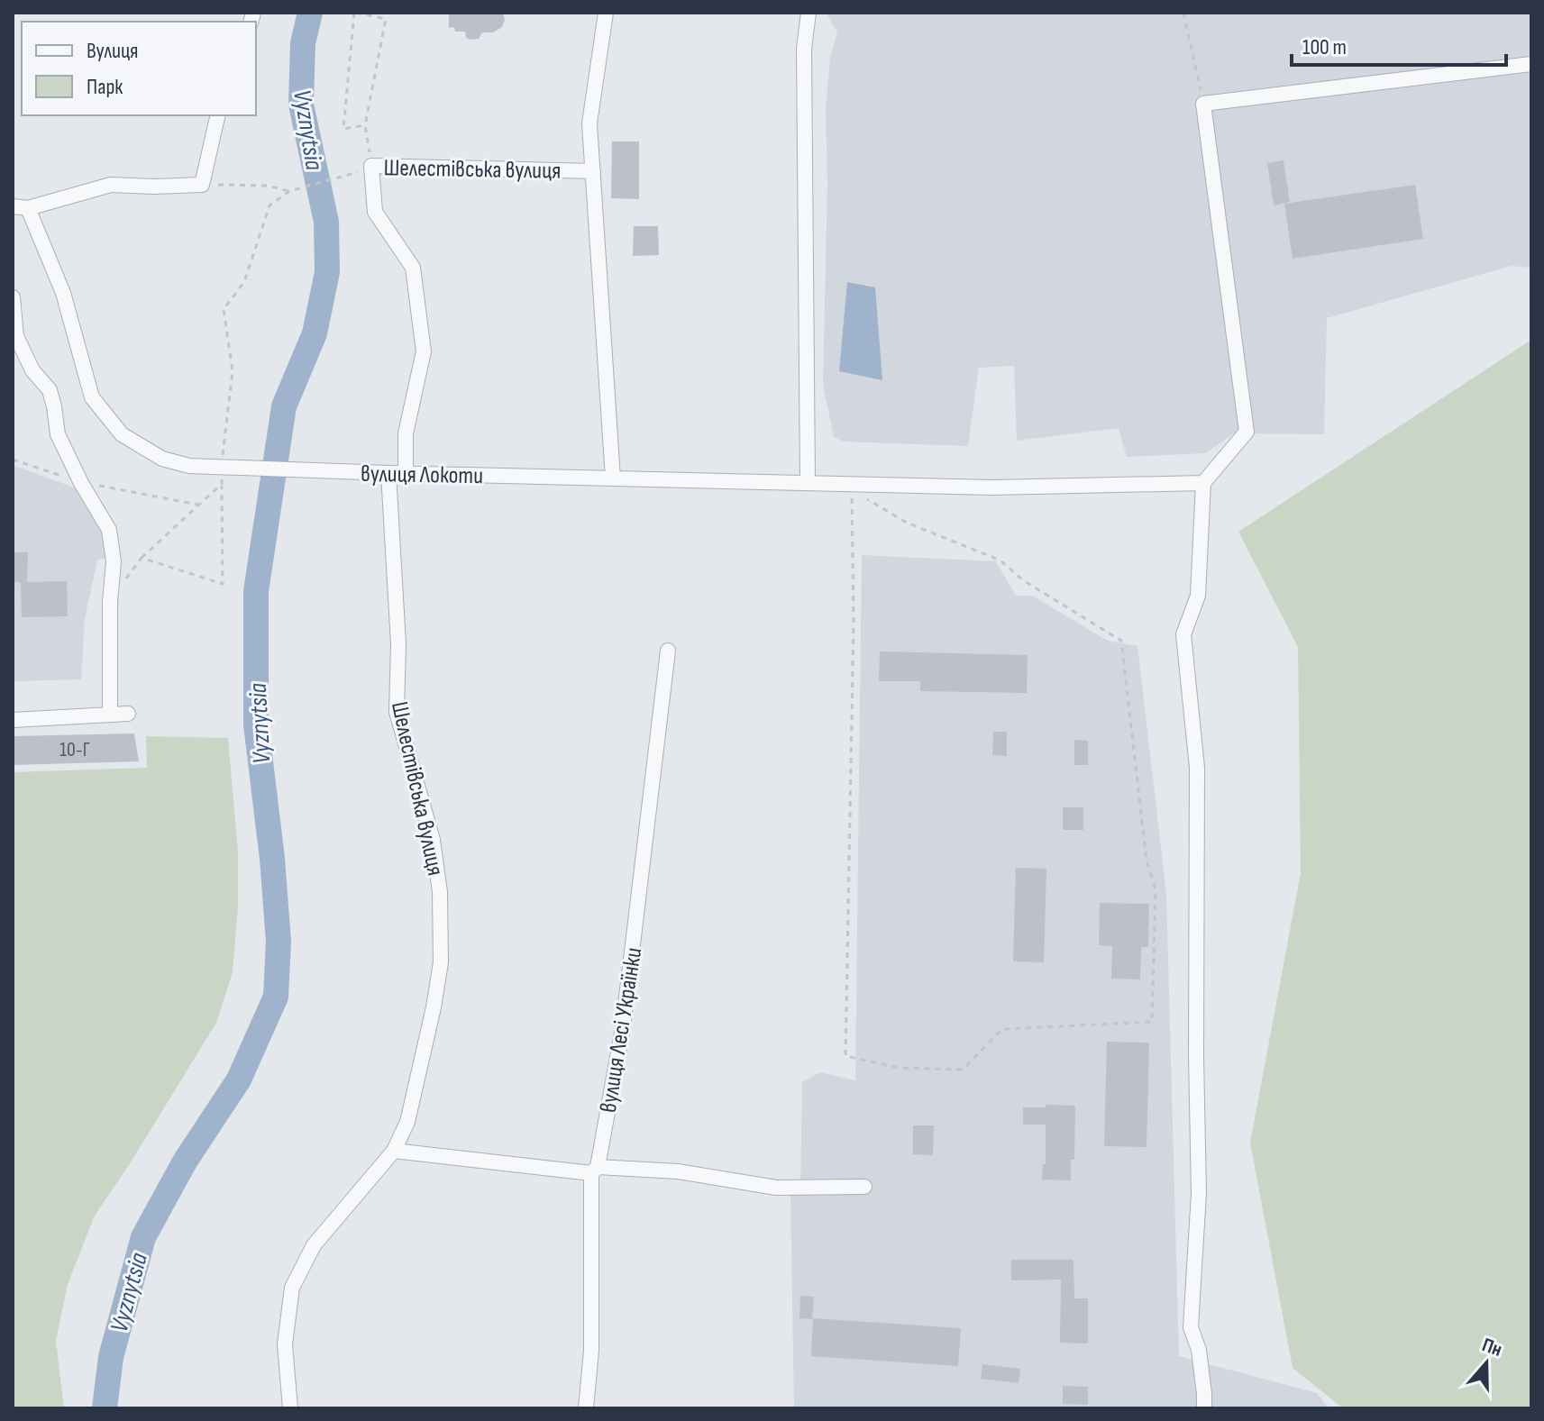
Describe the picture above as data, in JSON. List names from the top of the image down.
{
  "streets": {
    "street": ["Шелестівська вулиця", "вулиця Локоти", "вулиця Лесі Українки"]
  },
  "crossings": [
    ["Шелестівська вулиця", "вулиця Локоти"]
  ],
  "water": ["Vyznytsia"],
  "house_numbers": ["10-Г"],
  "legend": ["Вулиця", "Парк"],
  "scale_bar": "100 m",
  "north": "top"
}
